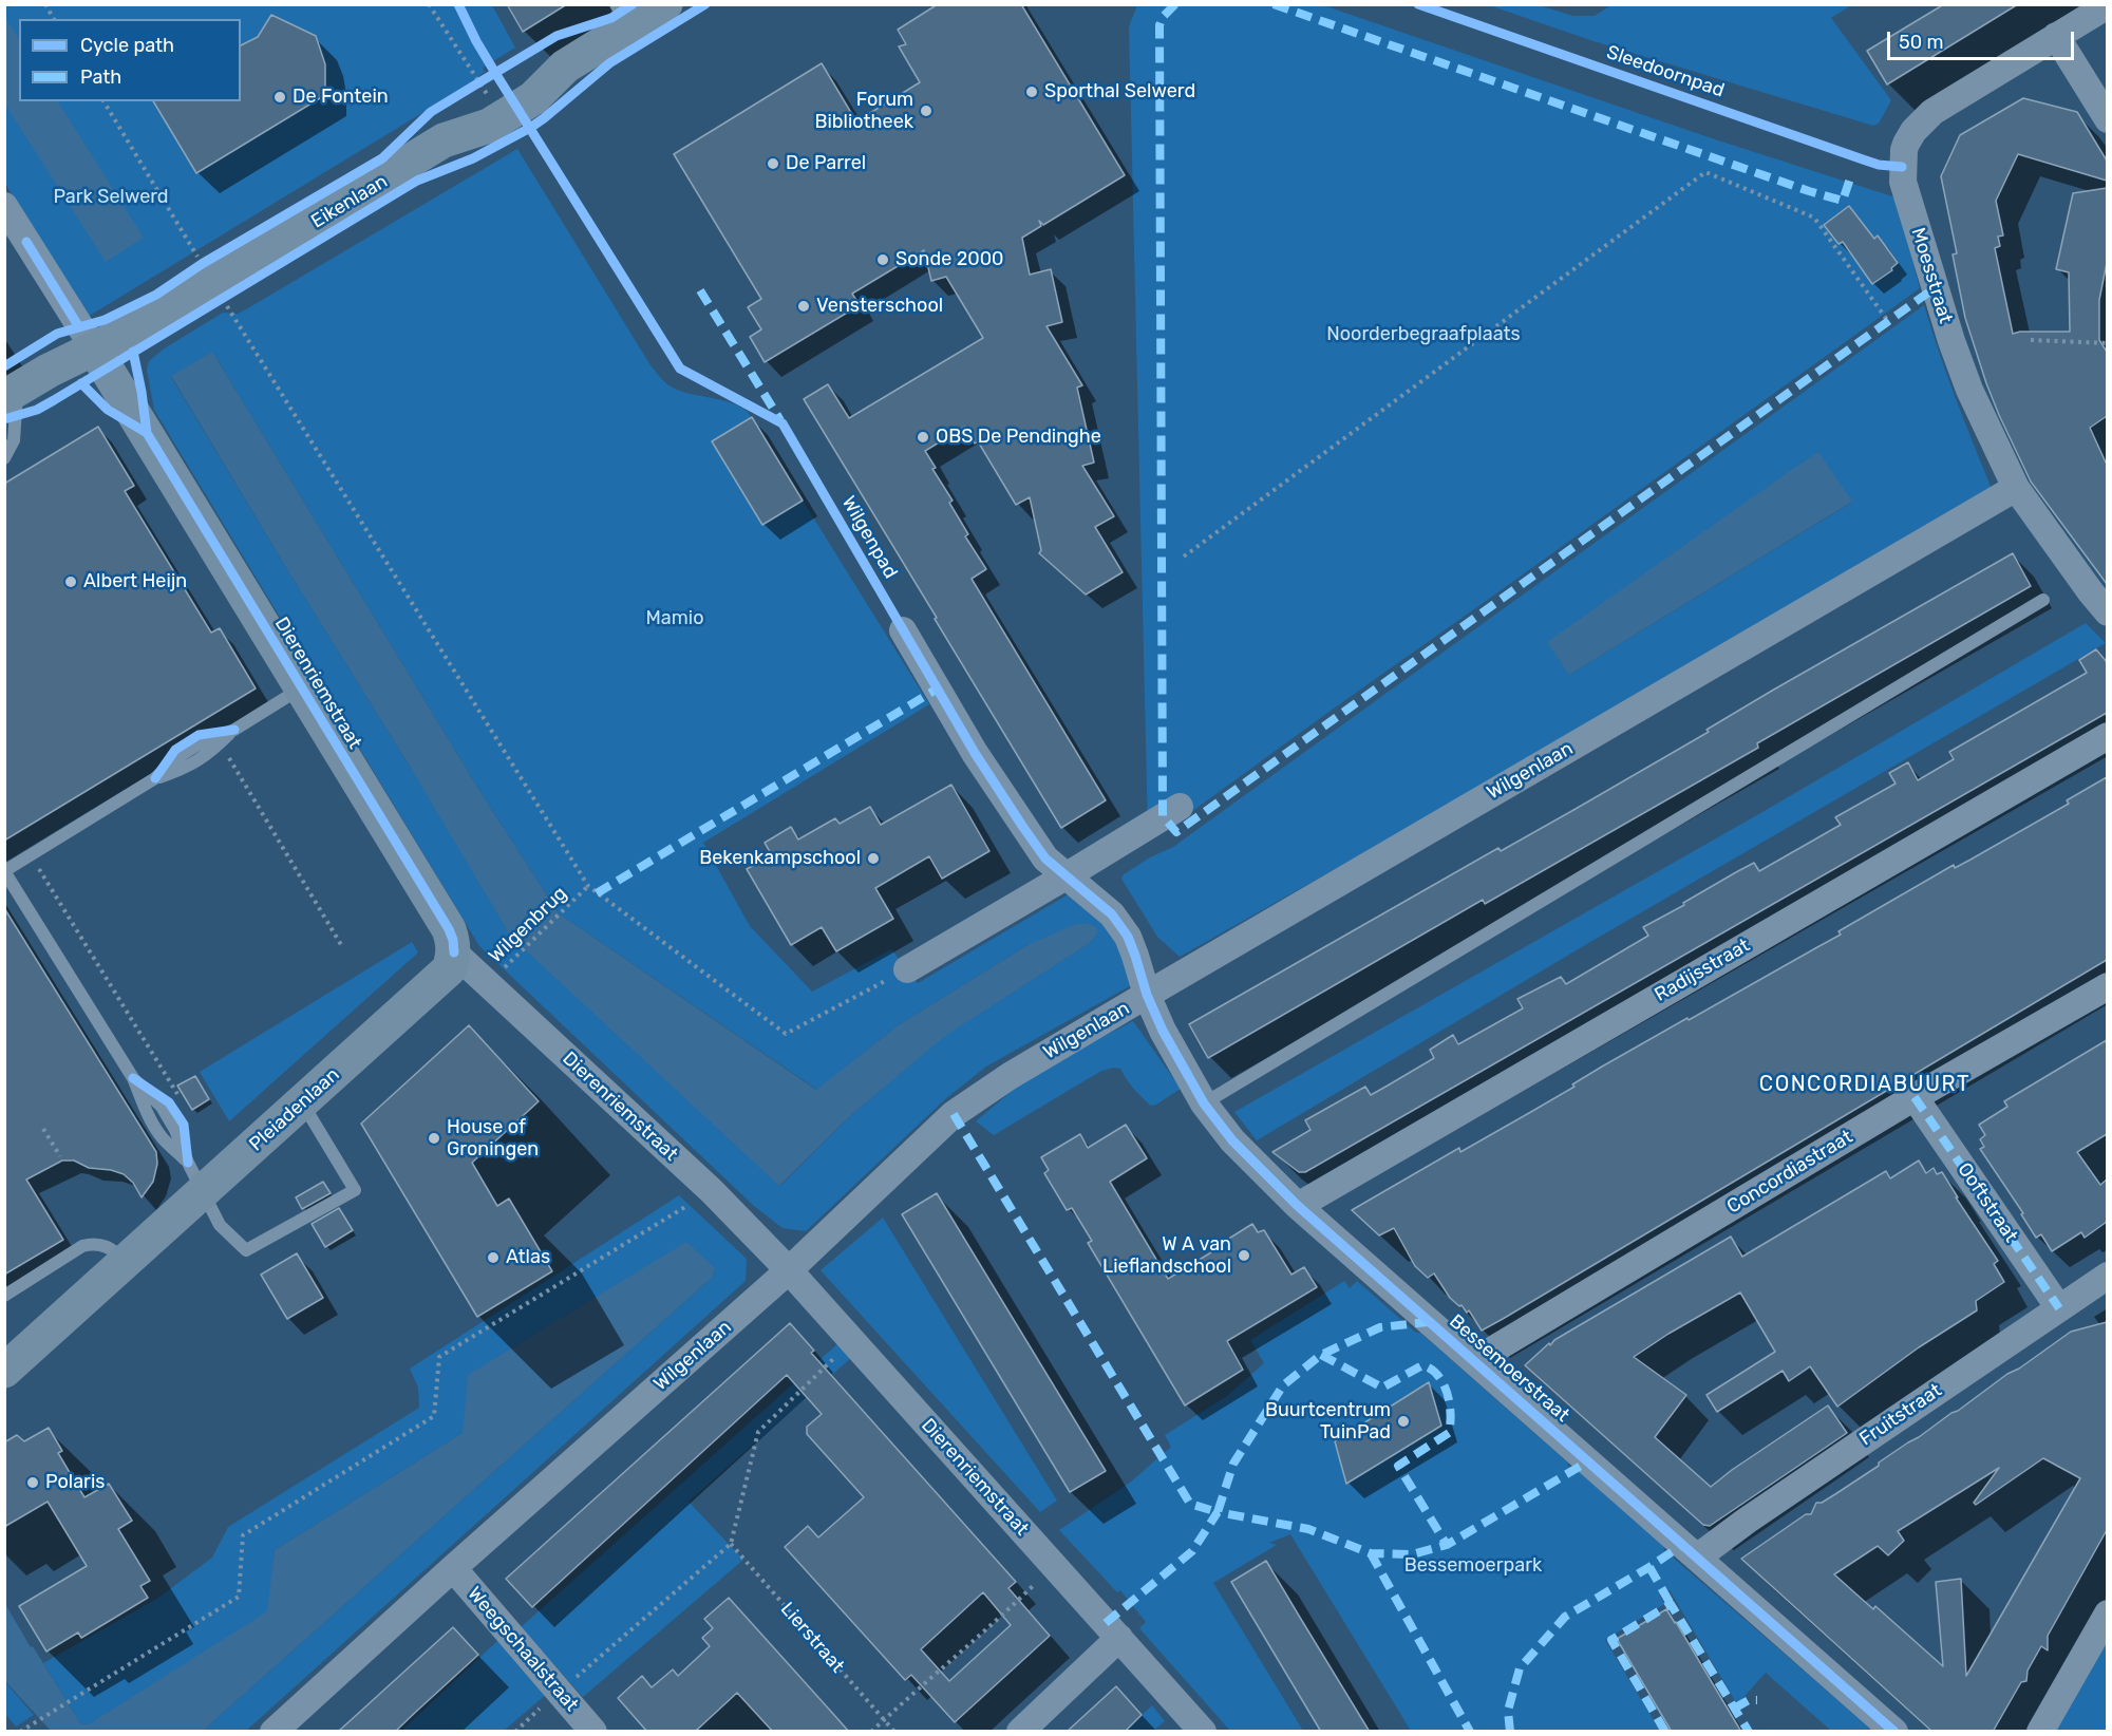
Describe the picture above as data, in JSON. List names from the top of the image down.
{
  "streets": {
    "street": [
      "Eikenlaan",
      "Moesstraat",
      "Dierenriemstraat",
      "Wilgenlaan",
      "Radijsstraat",
      "Pleiadenlaan",
      "Concordiastraat",
      "Ooftstraat",
      "Bessemoerstraat",
      "Fruitstraat",
      "Weegschaalstraat"
    ],
    "path": ["Wilgenbrug", "Lierstraat"],
    "cycle path": ["Sleedoornpad", "Wilgenpad"]
  },
  "crossings": [
    ["Eikenlaan", "Dierenriemstraat"],
    ["Moesstraat", "Wilgenlaan"],
    ["Dierenriemstraat", "Wilgenlaan"],
    ["Dierenriemstraat", "Wilgenbrug"],
    ["Dierenriemstraat", "Pleiadenlaan"],
    ["Wilgenlaan", "Bessemoerstraat"],
    ["Wilgenlaan", "Weegschaalstraat"],
    ["Radijsstraat", "Bessemoerstraat"],
    ["Concordiastraat", "Ooftstraat"],
    ["Concordiastraat", "Bessemoerstraat"],
    ["Ooftstraat", "Fruitstraat"],
    ["Bessemoerstraat", "Fruitstraat"]
  ],
  "districts": ["CONCORDIABUURT"],
  "parks": [
    "Park Selwerd",
    "Noorderbegraafplaats",
    "Mamio",
    "Bessemoerpark"
  ],
  "places": [
    "Sporthal Selwerd",
    "De Fontein",
    "Forum Bibliotheek",
    "De Parrel",
    "Sonde 2000",
    "Vensterschool",
    "OBS De Pendinghe",
    "Albert Heijn",
    "Bekenkampschool",
    "House of Groningen",
    "W A van Lieflandschool",
    "Atlas",
    "Buurtcentrum TuinPad",
    "Polaris"
  ],
  "legend": ["Cycle path", "Path"],
  "scale_bar": "50 m"
}
